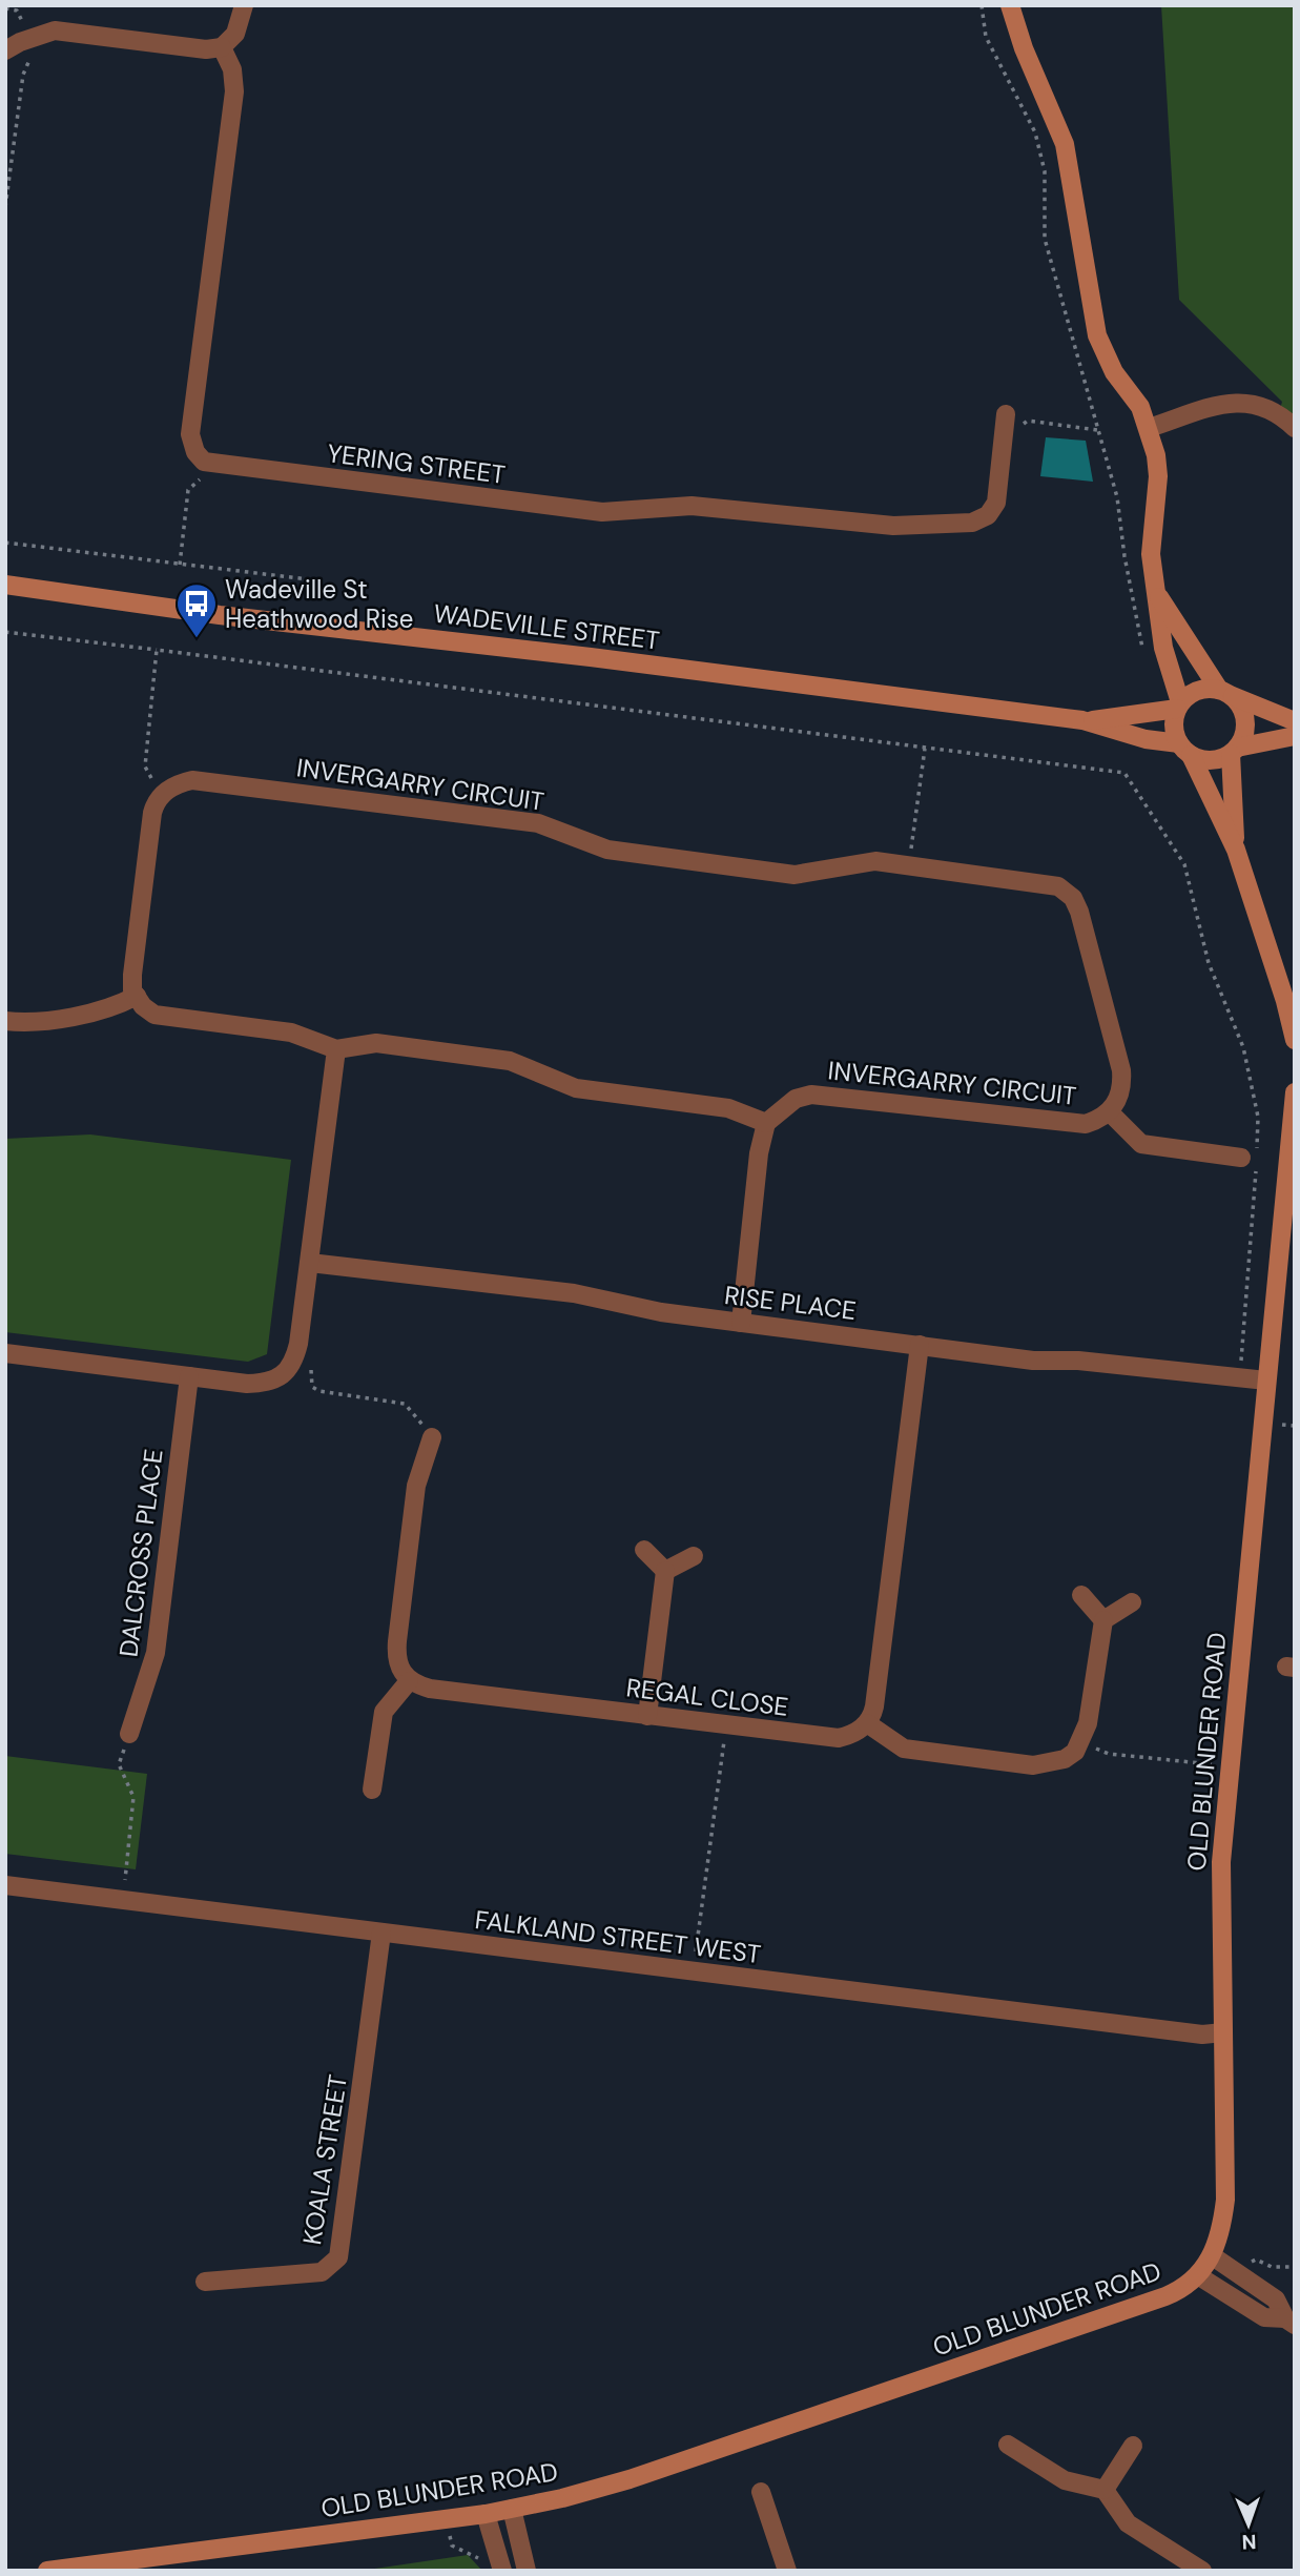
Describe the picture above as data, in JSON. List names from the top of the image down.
{
  "streets": {
    "main road": ["WADEVILLE STREET", "OLD BLUNDER ROAD"],
    "street": [
      "YERING STREET",
      "INVERGARRY CIRCUIT",
      "RISE PLACE",
      "DALCROSS PLACE",
      "REGAL CLOSE",
      "FALKLAND STREET WEST",
      "KOALA STREET"
    ]
  },
  "crossings": [
    ["RISE PLACE", "OLD BLUNDER ROAD"],
    ["OLD BLUNDER ROAD", "FALKLAND STREET WEST"],
    ["FALKLAND STREET WEST", "KOALA STREET"]
  ],
  "places": {
    "bus stop": ["Wadeville St Heathwood Rise"]
  },
  "north": "bottom"
}
